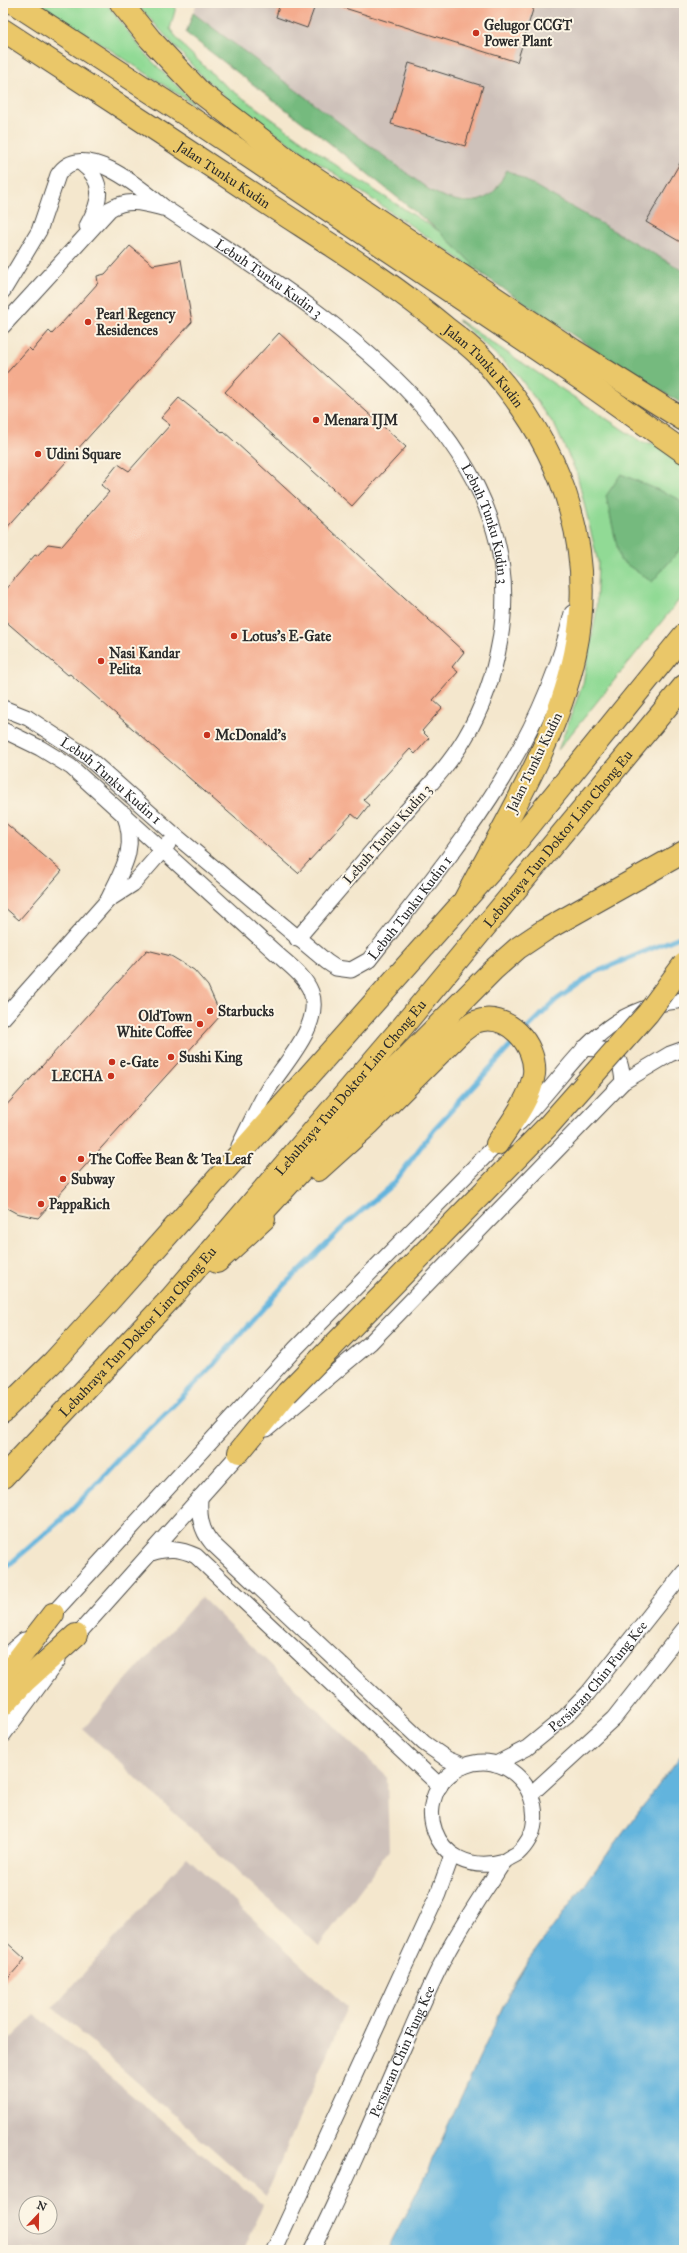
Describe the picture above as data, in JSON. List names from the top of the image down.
{
  "streets": {
    "highway": ["Jalan Tunku Kudin", "Lebuhraya Tun Doktor Lim Chong Eu"],
    "street": ["Lebuh Tunku Kudin 3", "Lebuh Tunku Kudin 1", "Persiaran Chin Fung Kee"]
  },
  "crossings": [
    ["Jalan Tunku Kudin", "Lebuh Tunku Kudin 1"],
    ["Lebuh Tunku Kudin 3", "Lebuh Tunku Kudin 1"]
  ],
  "places": [
    "Gelugor CCGT Power Plant",
    "Pearl Regency Residences",
    "Menara IJM",
    "Udini Square",
    "Lotus's E-Gate",
    "Nasi Kandar Pelita",
    "McDonald's",
    "Starbucks",
    "OldTown White Coffee",
    "Sushi King",
    "e-Gate",
    "LECHA",
    "The Coffee Bean & Tea Leaf",
    "Subway",
    "PappaRich"
  ],
  "north": "top"
}
